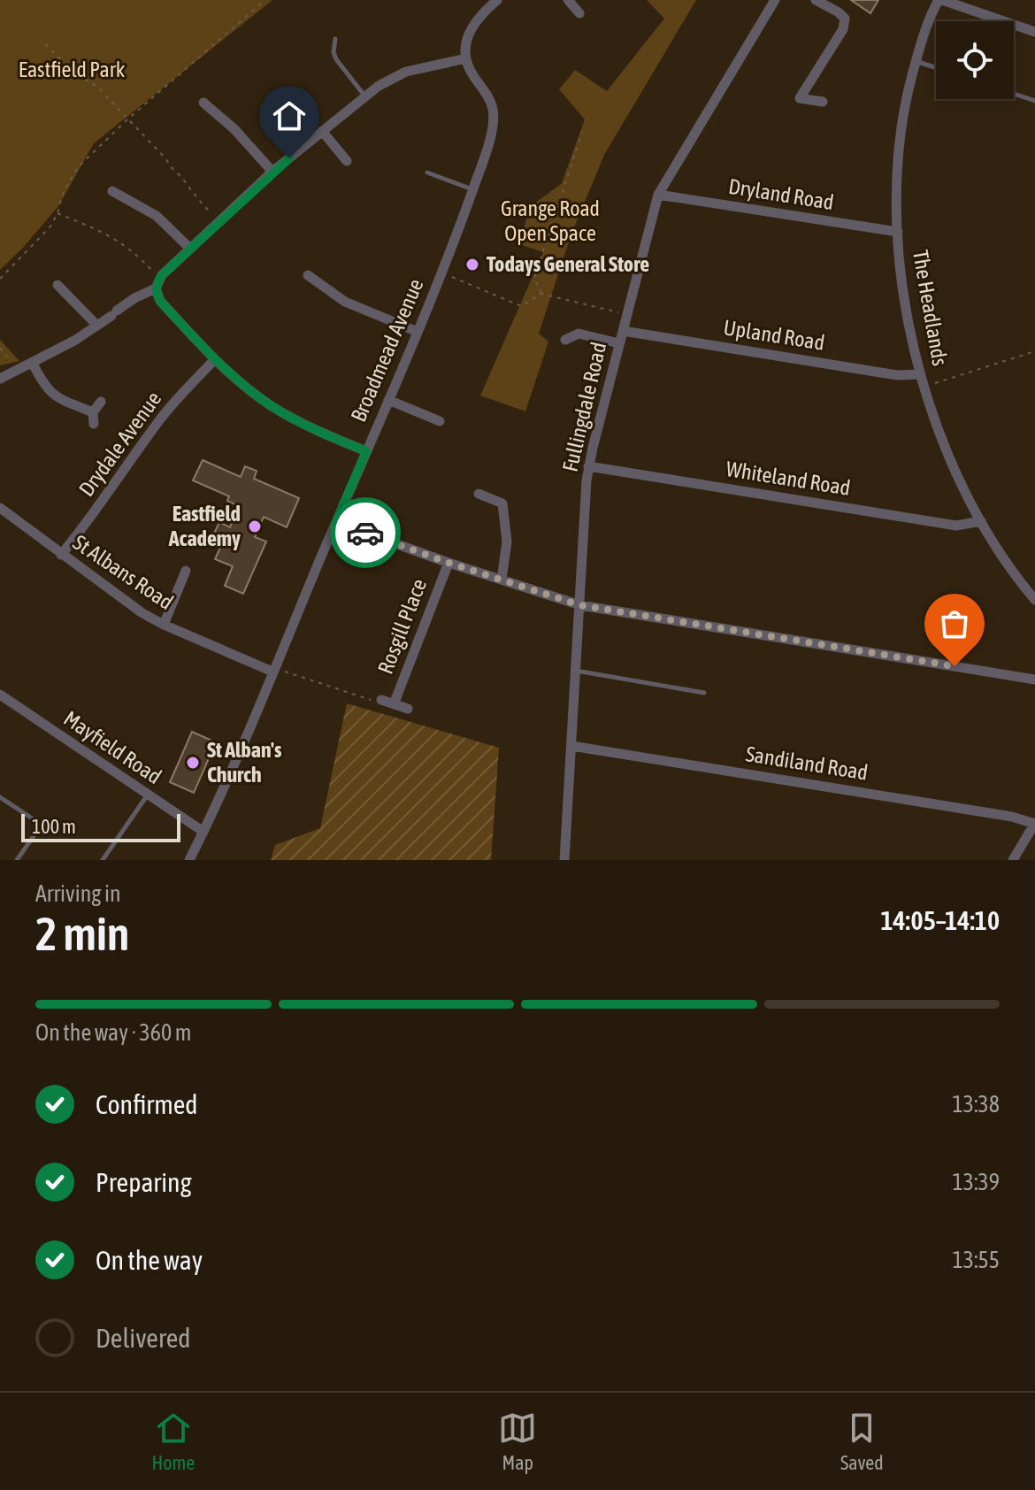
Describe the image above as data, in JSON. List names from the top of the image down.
{
  "streets": {
    "street": [
      "Dryland Road",
      "The Headlands",
      "Upland Road",
      "Broadmead Avenue",
      "Fullingdale Road",
      "Drydale Avenue",
      "Whiteland Road",
      "St Albans Road",
      "Rosgill Place",
      "Mayfield Road",
      "Sandiland Road"
    ]
  },
  "crossings": [
    ["Dryland Road", "The Headlands"],
    ["Dryland Road", "Fullingdale Road"],
    ["The Headlands", "Upland Road"],
    ["The Headlands", "Whiteland Road"],
    ["Upland Road", "Fullingdale Road"],
    ["Broadmead Avenue", "St Albans Road"],
    ["Broadmead Avenue", "Mayfield Road"],
    ["Fullingdale Road", "Whiteland Road"],
    ["Fullingdale Road", "Sandiland Road"],
    ["Drydale Avenue", "St Albans Road"]
  ],
  "parks": ["Eastfield Park", "Grange Road Open Space"],
  "places": ["Todays General Store", "Eastfield Academy", "St Alban's Church"],
  "scale_bar": "100 m",
  "page": {
    "scale": "100 m",
    "heading": ["2 min", "Arriving in", "14:05–14:10"],
    "bar": "On the way · 360 m",
    "list": [
      ["Confirmed", "13:38"],
      ["Preparing", "13:39"],
      ["On the way", "13:55"],
      "Delivered"
    ],
    "tabs": ["Home", "Map", "Saved"]
  }
}
